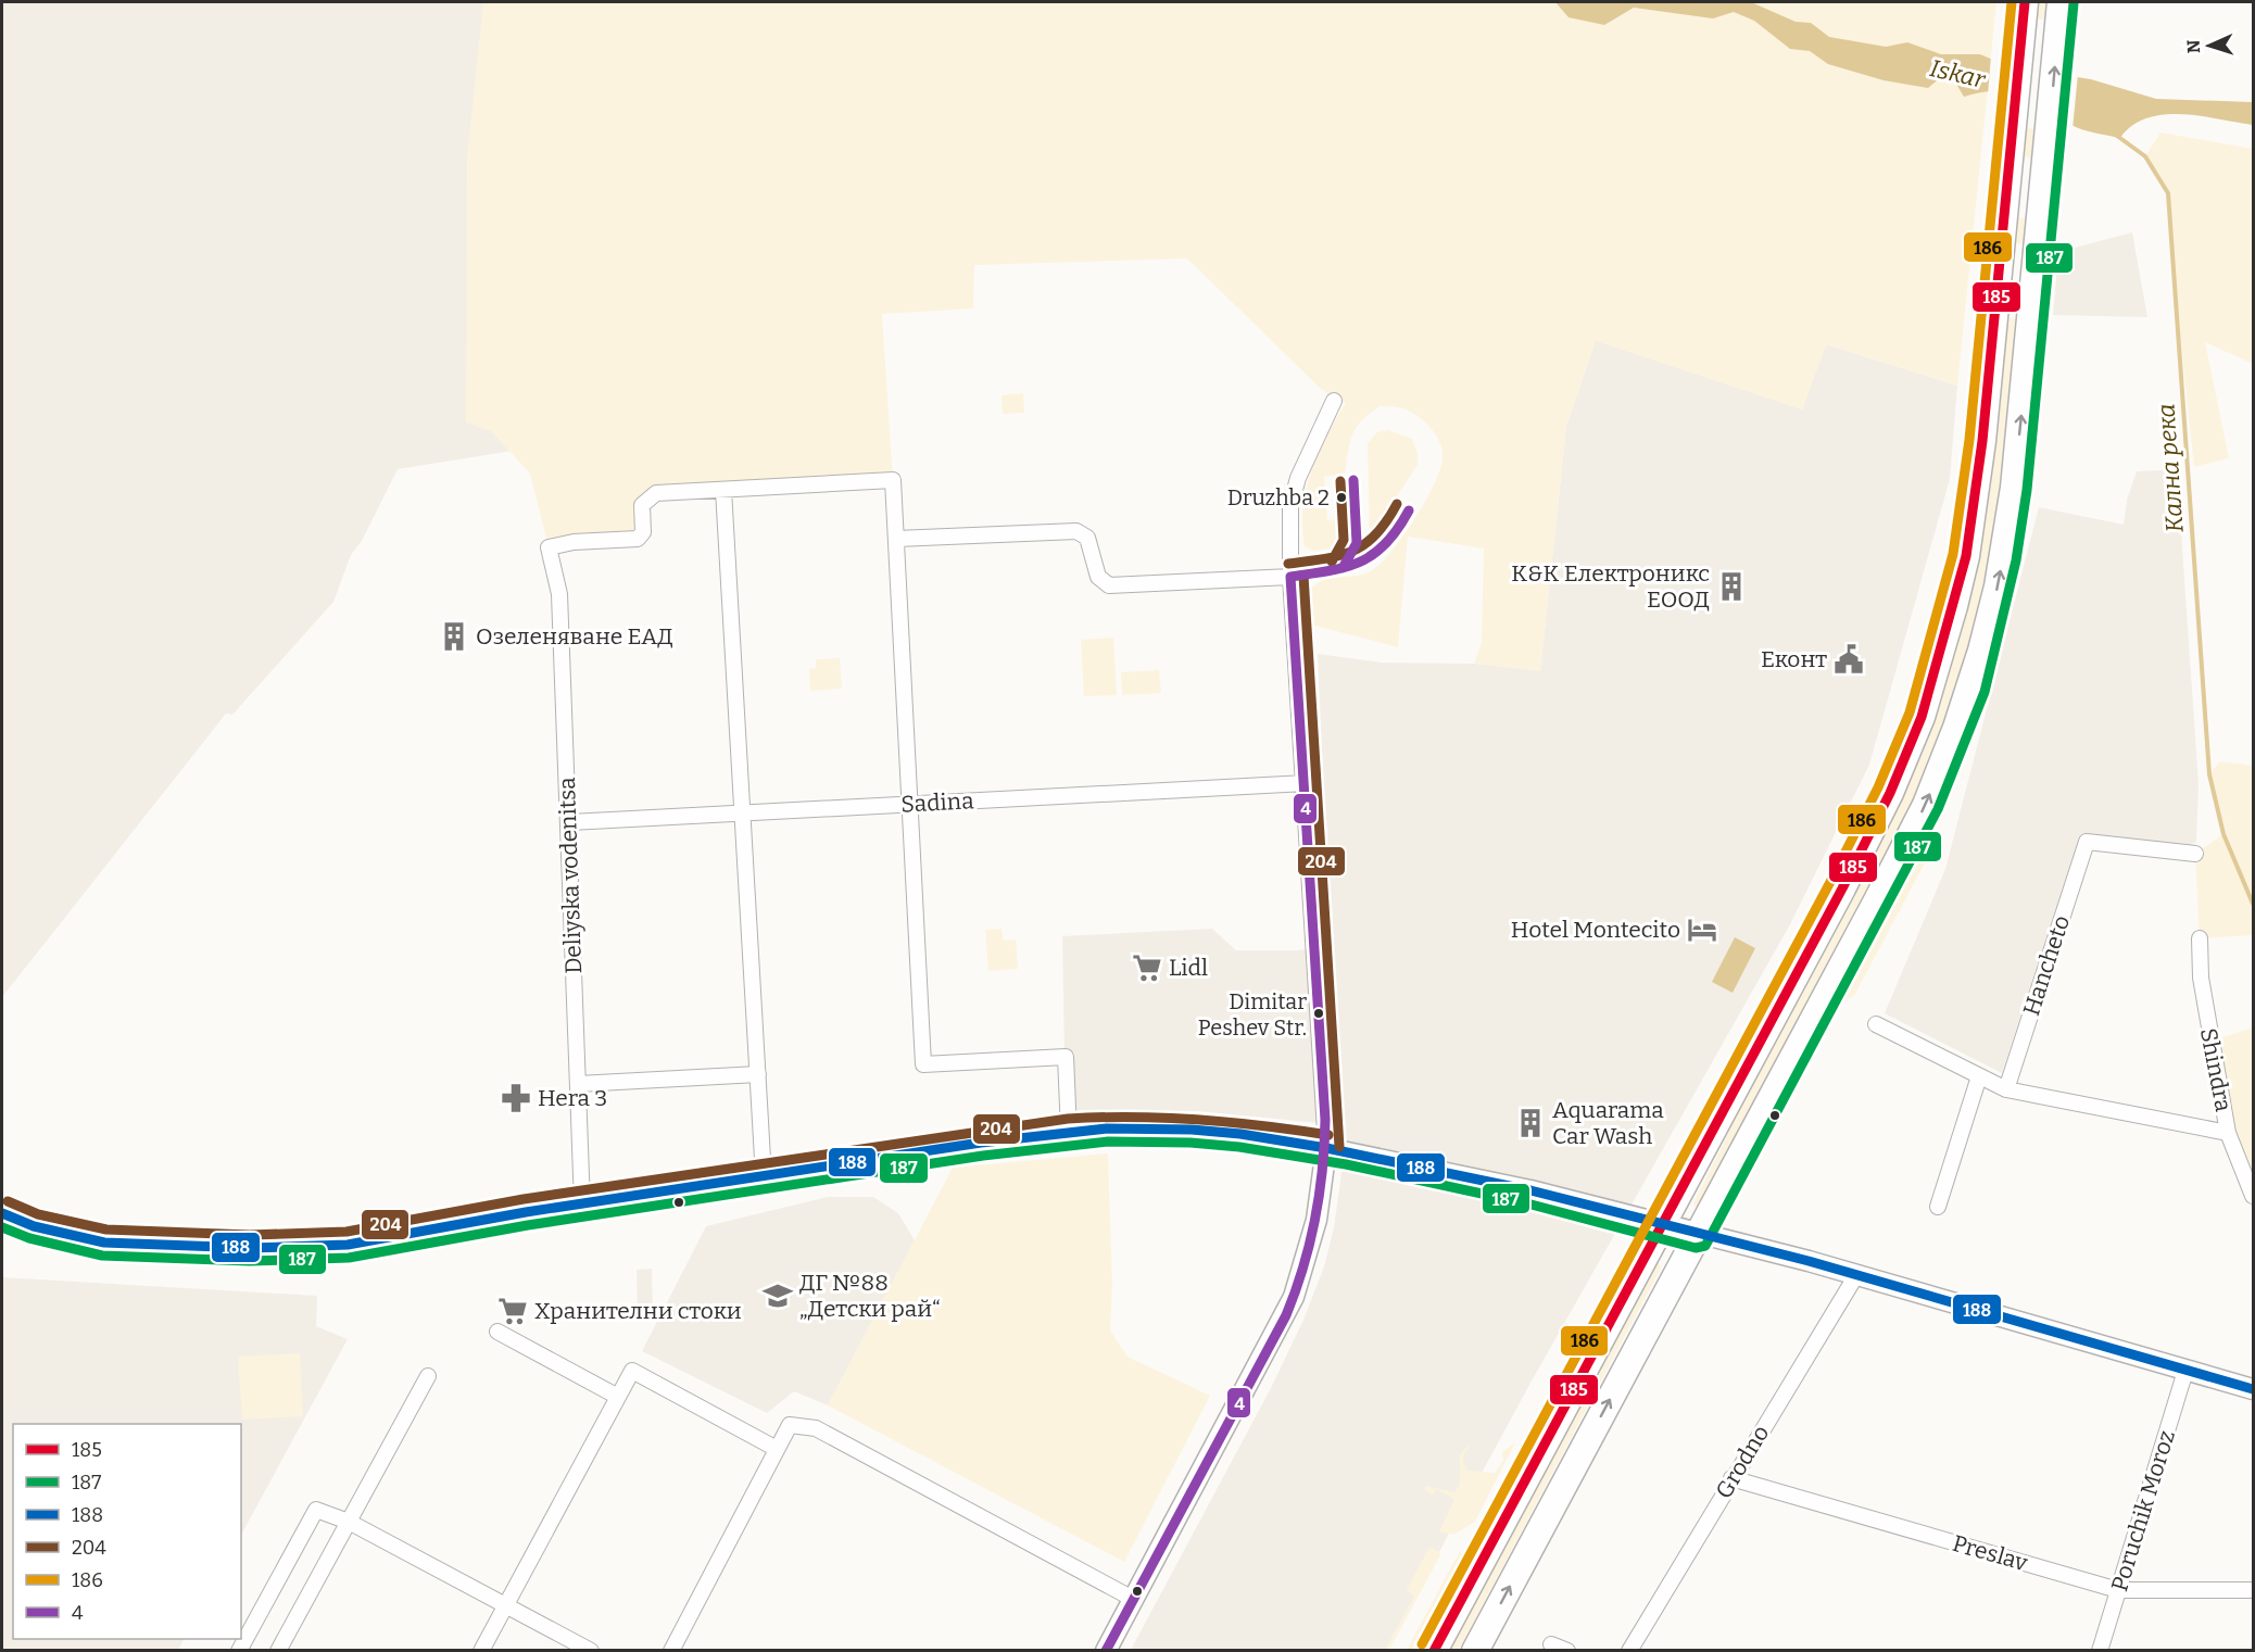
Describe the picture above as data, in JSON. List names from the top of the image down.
{
  "streets": {
    "street": [
      "Sadina",
      "Deliyska vodenitsa",
      "Hancheto",
      "Shindra",
      "Grodno",
      "Poruchik Moroz",
      "Preslav"
    ]
  },
  "crossings": [
    ["Sadina", "Deliyska vodenitsa"],
    ["Grodno", "Preslav"],
    ["Poruchik Moroz", "Preslav"]
  ],
  "water": ["Iskar", "Кална река"],
  "places": {
    "other": ["Druzhba 2", "Dimitar Peshev Str."],
    "building": ["K&K Електроникс ЕООД", "Озеленяване ЕАД", "Aquarama Car Wash"],
    "public building": ["Еконт"],
    "hotel": ["Hotel Montecito"],
    "supermarket": ["Lidl", "Хранителни стоки"],
    "pharmacy": ["Hera 3"],
    "school or university": ["ДГ №88 „Детски рай“"]
  },
  "lines": [
    "transit line 185",
    "transit line 186",
    "transit line 187",
    "transit line 4",
    "transit line 204",
    "transit line 188"
  ],
  "legend": [
    "185",
    "187",
    "188",
    "204",
    "186",
    "4"
  ],
  "north": "left"
}
